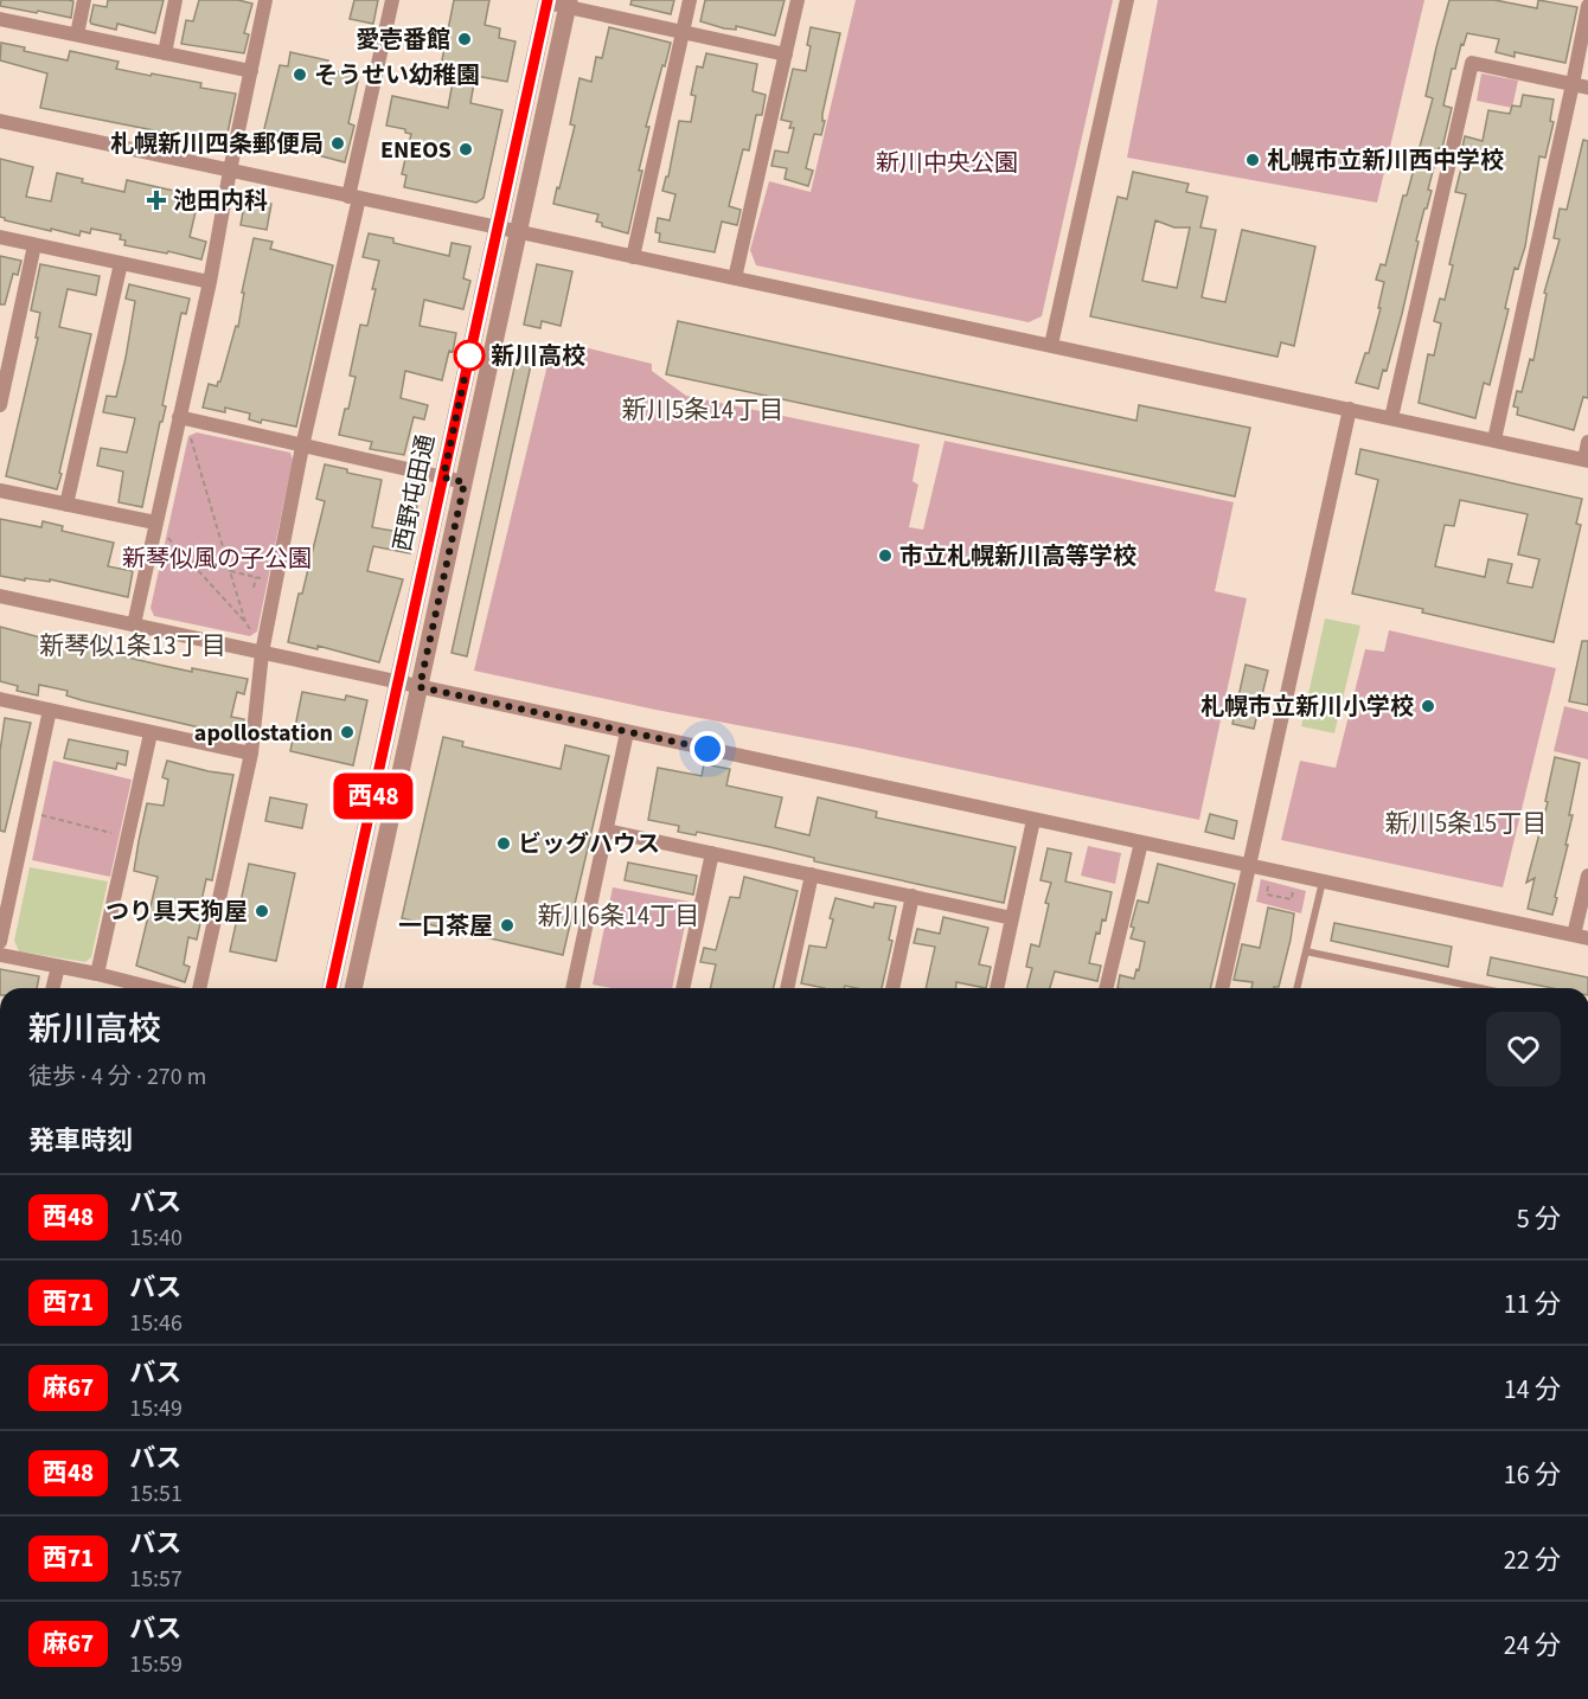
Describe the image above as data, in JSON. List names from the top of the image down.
{
  "streets": {
    "street": ["西野屯田通"]
  },
  "districts": [
    "新川5条14丁目",
    "新琴似1条13丁目",
    "新川5条15丁目",
    "新川6条14丁目"
  ],
  "parks": ["新川中央公園", "新琴似風の子公園"],
  "places": {
    "other": [
      "愛壱番館",
      "そうせい幼稚園",
      "札幌新川四条郵便局",
      "ENEOS",
      "札幌市立新川西中学校",
      "新川高校",
      "市立札幌新川高等学校",
      "札幌市立新川小学校",
      "apollostation",
      "ビッグハウス",
      "つり具天狗屋",
      "一口茶屋"
    ],
    "health": ["池田内科"]
  },
  "lines": ["bus line 西48"],
  "page": {
    "on_map": "西48",
    "heading": [
      ["新川高校", "徒歩 · 4 分 · 270 m"],
      "発車時刻"
    ],
    "list": [
      {
        "mark": "西48",
        "name": "バス",
        "note": "15:40",
        "value": "5 分"
      },
      {
        "mark": "西71",
        "name": "バス",
        "note": "15:46",
        "value": "11 分"
      },
      {
        "mark": "麻67",
        "name": "バス",
        "note": "15:49",
        "value": "14 分"
      },
      {
        "mark": "西48",
        "name": "バス",
        "note": "15:51",
        "value": "16 分"
      },
      {
        "mark": "西71",
        "name": "バス",
        "note": "15:57",
        "value": "22 分"
      },
      {
        "mark": "麻67",
        "name": "バス",
        "note": "15:59",
        "value": "24 分"
      }
    ]
  }
}
